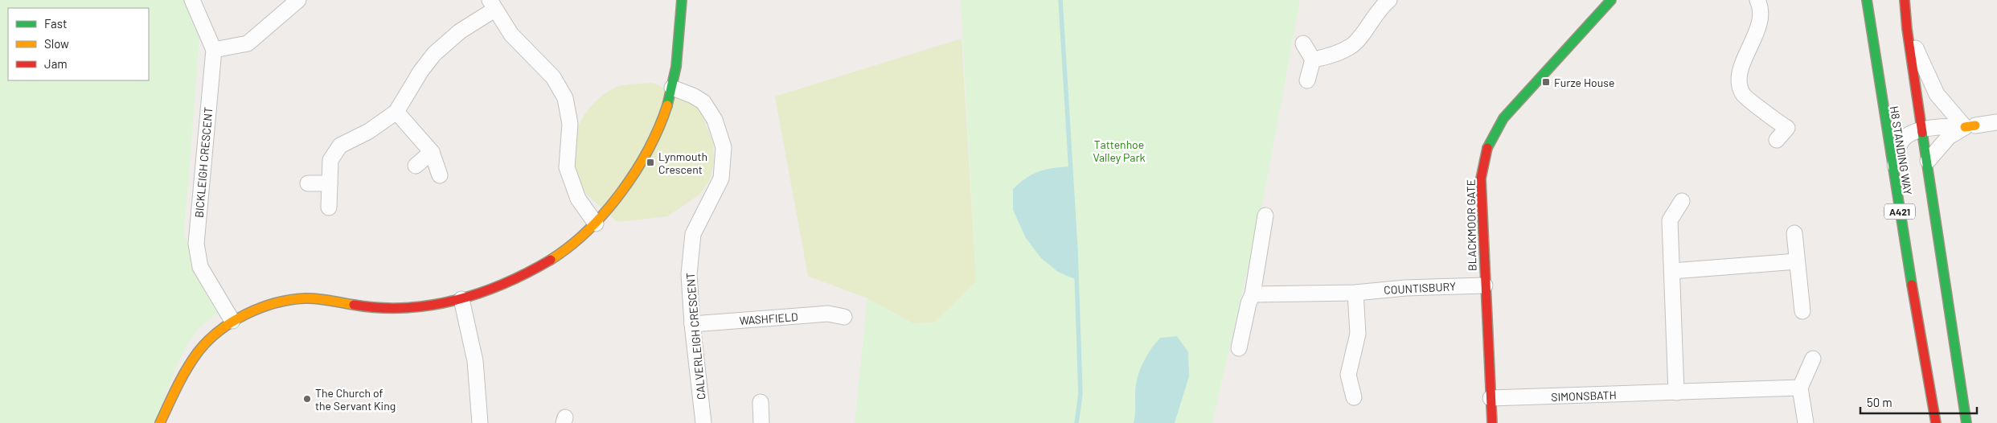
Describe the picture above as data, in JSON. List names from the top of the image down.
{
  "streets": {
    "main road": ["H8 STANDING WAY", "A421", "BLACKMOOR GATE"],
    "street": [
      "BICKLEIGH CRESCENT",
      "COUNTISBURY",
      "WASHFIELD",
      "CALVERLEIGH CRESCENT",
      "SIMONSBATH"
    ]
  },
  "crossings": [
    ["BLACKMOOR GATE", "COUNTISBURY"],
    ["BLACKMOOR GATE", "SIMONSBATH"],
    ["WASHFIELD", "CALVERLEIGH CRESCENT"]
  ],
  "parks": ["Tattenhoe Valley Park"],
  "places": {
    "transit": ["Furze House", "Lynmouth Crescent"],
    "other": ["The Church of the Servant King"]
  },
  "legend": ["Fast", "Slow", "Jam"],
  "scale_bar": "50 m"
}
